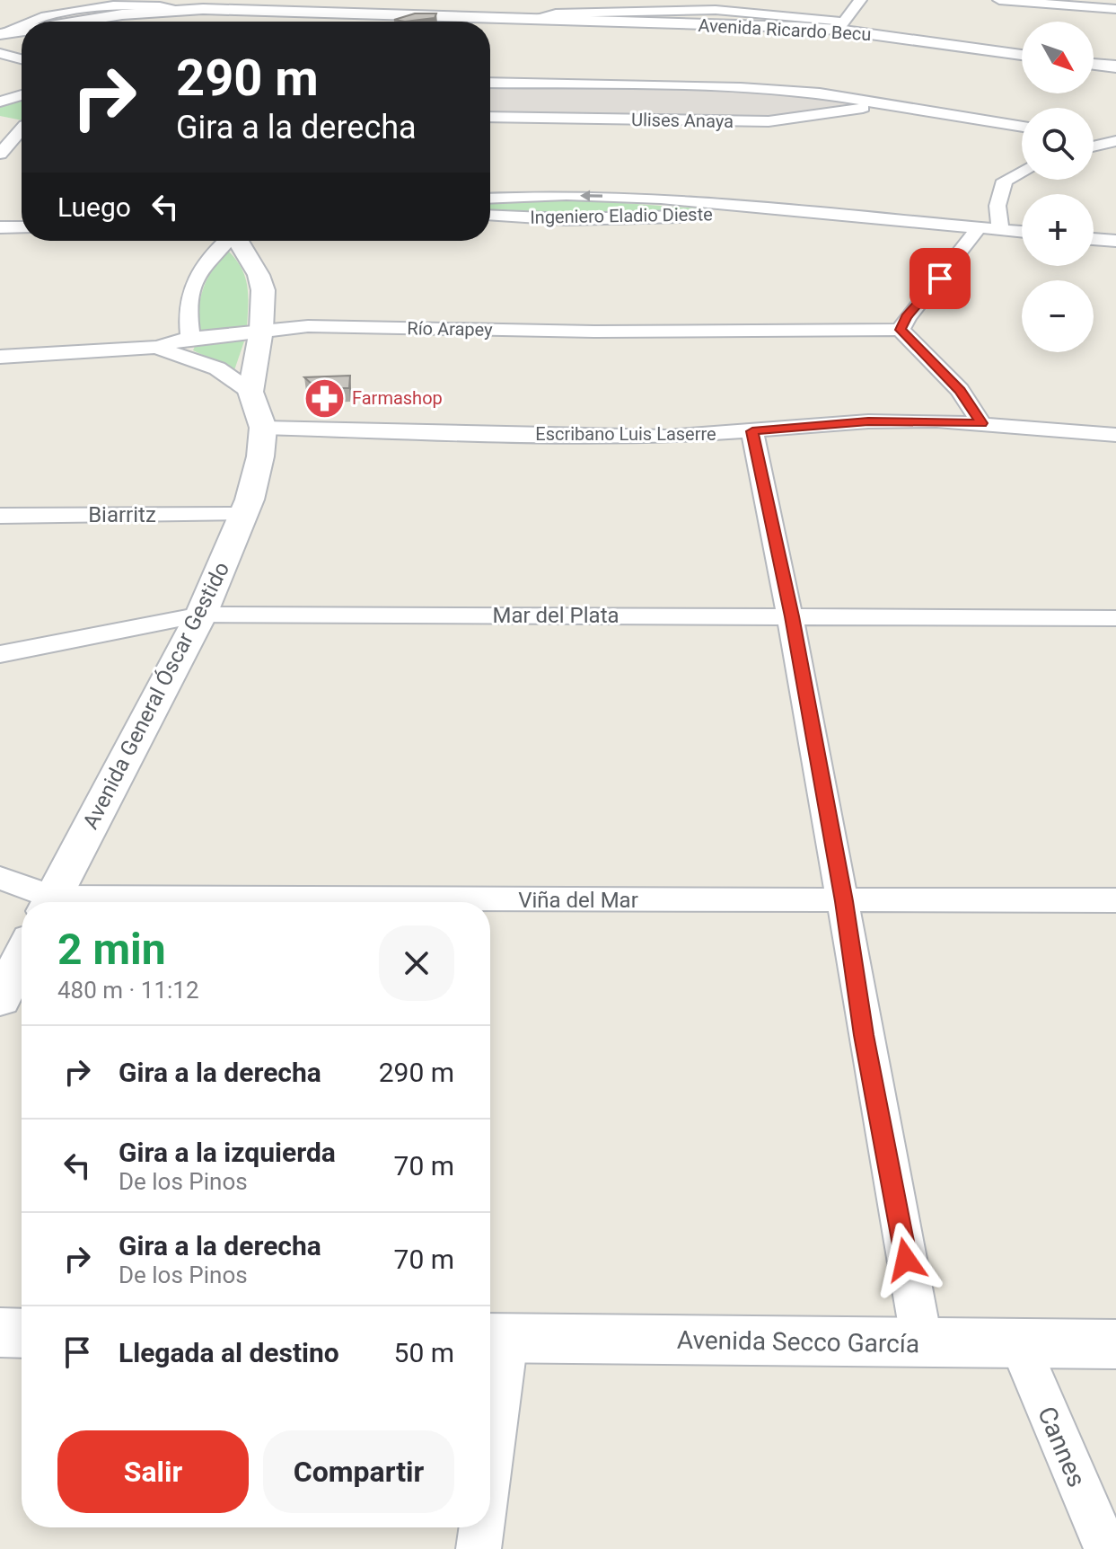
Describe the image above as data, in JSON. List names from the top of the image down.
{
  "streets": {
    "street": [
      "Avenida Ricardo Becu",
      "Ulises Anaya",
      "Ingeniero Eladio Dieste",
      "Río Arapey",
      "Escribano Luis Laserre",
      "Biarritz",
      "Mar del Plata",
      "Avenida General Óscar Gestido",
      "Viña del Mar",
      "Avenida Secco García",
      "Cannes"
    ]
  },
  "crossings": [
    ["Río Arapey", "Avenida General Óscar Gestido"],
    ["Escribano Luis Laserre", "Avenida General Óscar Gestido"],
    ["Biarritz", "Avenida General Óscar Gestido"],
    ["Mar del Plata", "Avenida General Óscar Gestido"],
    ["Avenida Secco García", "Cannes"]
  ],
  "places": {
    "pharmacy": ["Farmashop"]
  },
  "north": "bottom right",
  "page": {
    "map_buttons": ["+", "−"],
    "turn": ["290 m", "Gira a la derecha"],
    "then": "Luego",
    "heading": ["2 min", "480 m · 11:12"],
    "list": [
      {
        "name": "Gira a la derecha",
        "value": "290 m"
      },
      {
        "name": "Gira a la izquierda",
        "note": "De los Pinos",
        "value": "70 m"
      },
      {
        "name": "Gira a la derecha",
        "note": "De los Pinos",
        "value": "70 m"
      },
      {
        "name": "Llegada al destino",
        "value": "50 m"
      }
    ],
    "buttons": ["Salir", "Compartir"]
  }
}
